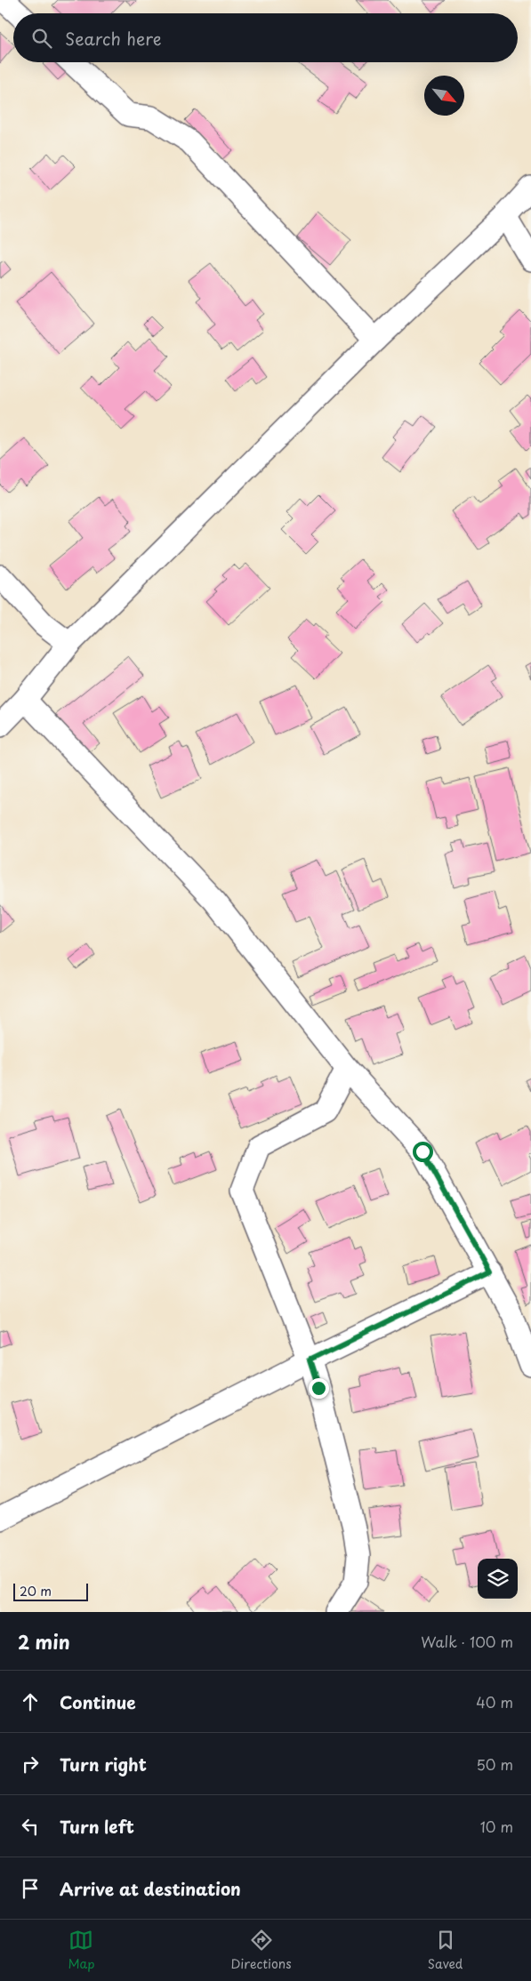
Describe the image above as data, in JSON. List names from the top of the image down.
{
  "scale_bar": "20 m",
  "north": "bottom right",
  "page": {
    "search": "Search here",
    "scale": "20 m",
    "heading": ["2 min", "Walk · 100 m"],
    "list": [
      ["Continue", "40 m"],
      ["Turn right", "50 m"],
      ["Turn left", "10 m"],
      "Arrive at destination"
    ],
    "nav": ["Map", "Directions", "Saved"]
  }
}
